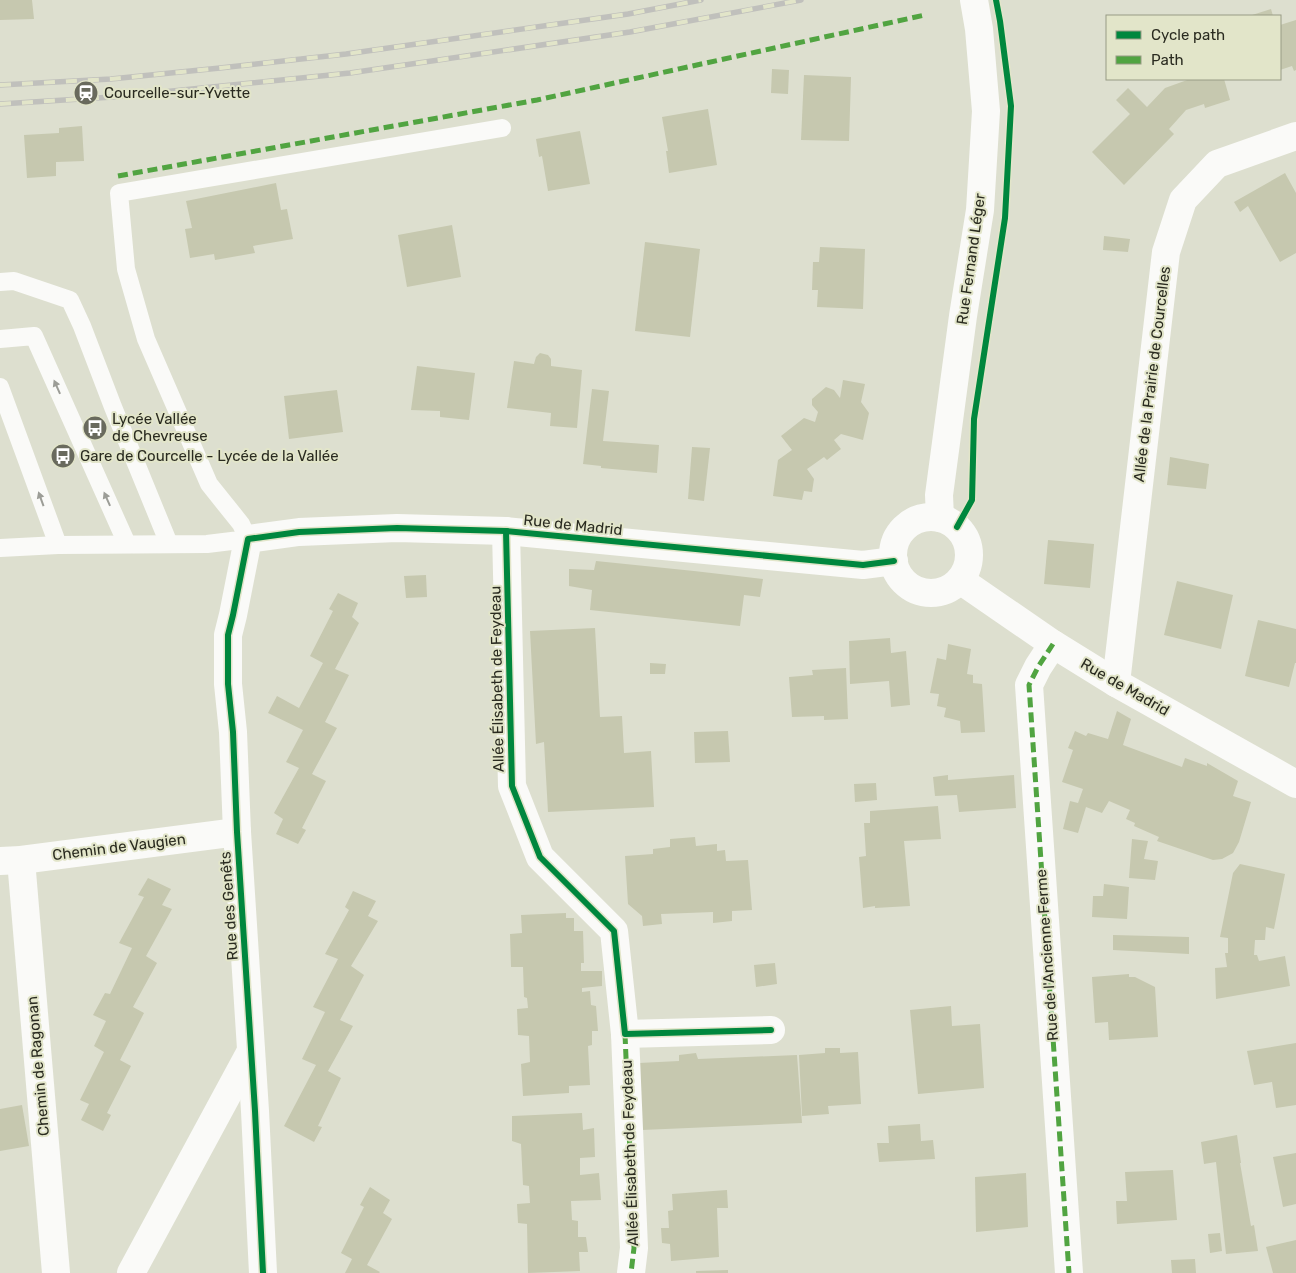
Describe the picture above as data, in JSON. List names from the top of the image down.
{
  "streets": {
    "street": [
      "Rue Fernand Léger",
      "Allée de la Prairie de Courcelles",
      "Rue de Madrid",
      "Allée Élisabeth de Feydeau",
      "Chemin de Vaugien",
      "Rue des Genêts",
      "Rue de l'Ancienne Ferme",
      "Chemin de Ragonan"
    ]
  },
  "crossings": [
    ["Rue Fernand Léger", "Rue de Madrid"],
    ["Allée de la Prairie de Courcelles", "Rue de Madrid"],
    ["Rue de Madrid", "Allée Élisabeth de Feydeau"],
    ["Rue de Madrid", "Rue des Genêts"],
    ["Rue de Madrid", "Rue de l'Ancienne Ferme"],
    ["Chemin de Vaugien", "Rue des Genêts"],
    ["Chemin de Vaugien", "Chemin de Ragonan"]
  ],
  "places": {
    "station": ["Courcelle-sur-Yvette"],
    "bus stop": ["Lycée Vallée de Chevreuse", "Gare de Courcelle - Lycée de la Vallée"]
  },
  "legend": ["Cycle path", "Path"]
}
